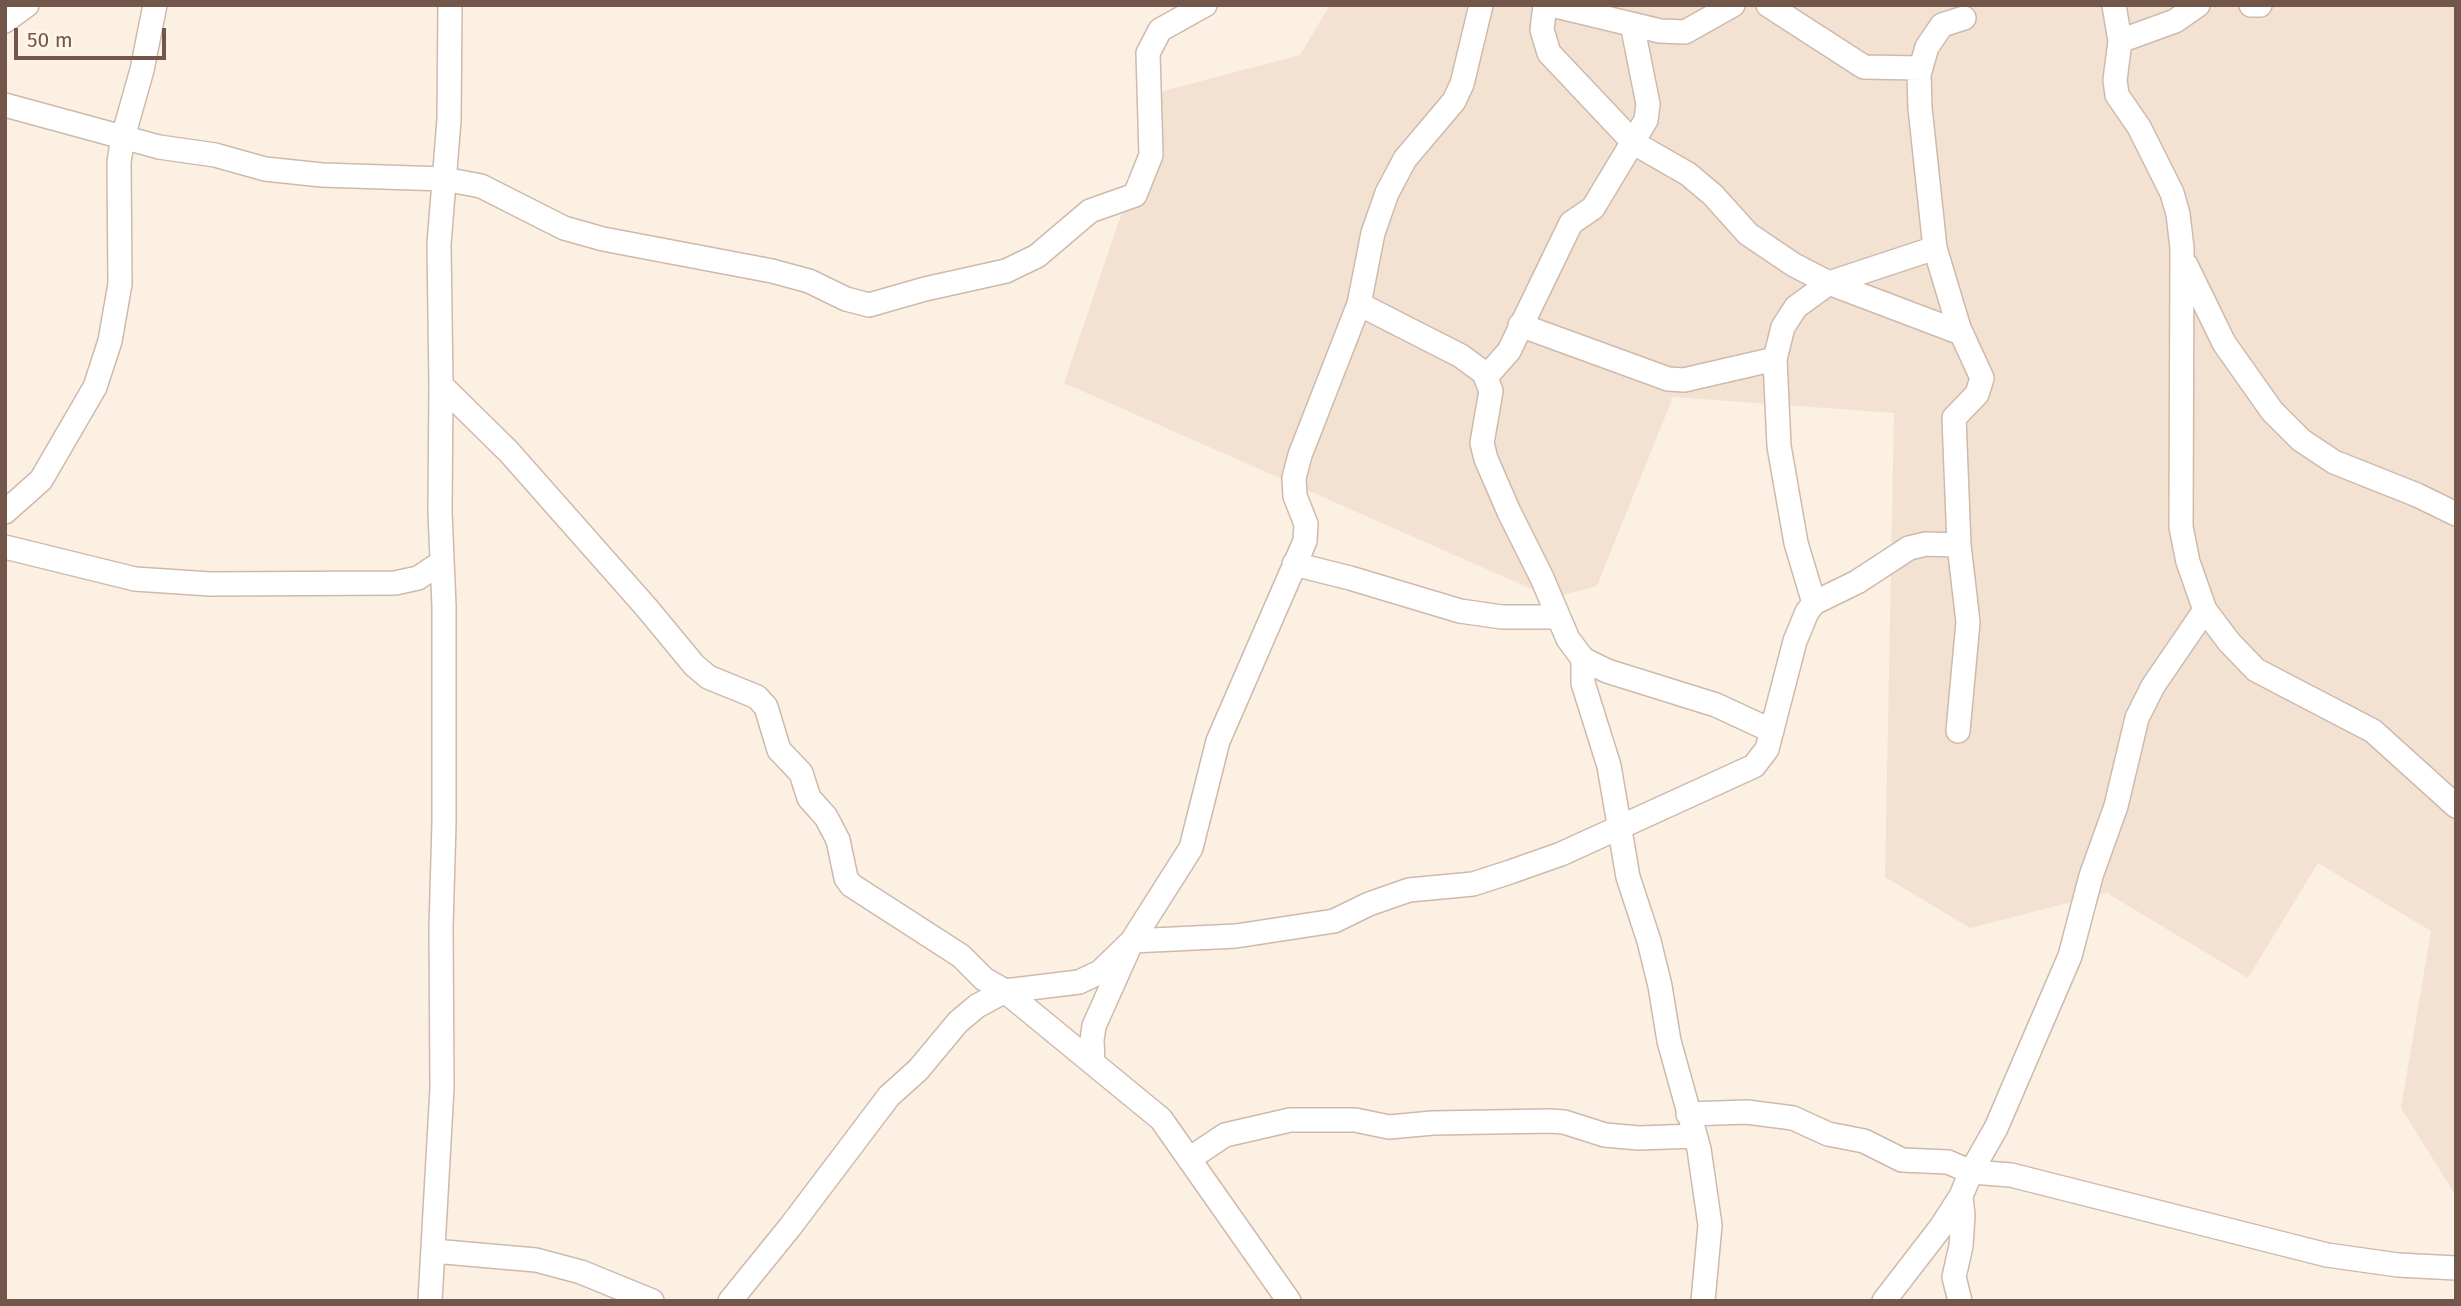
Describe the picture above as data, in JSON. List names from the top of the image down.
{
  "scale_bar": "50 m"
}
